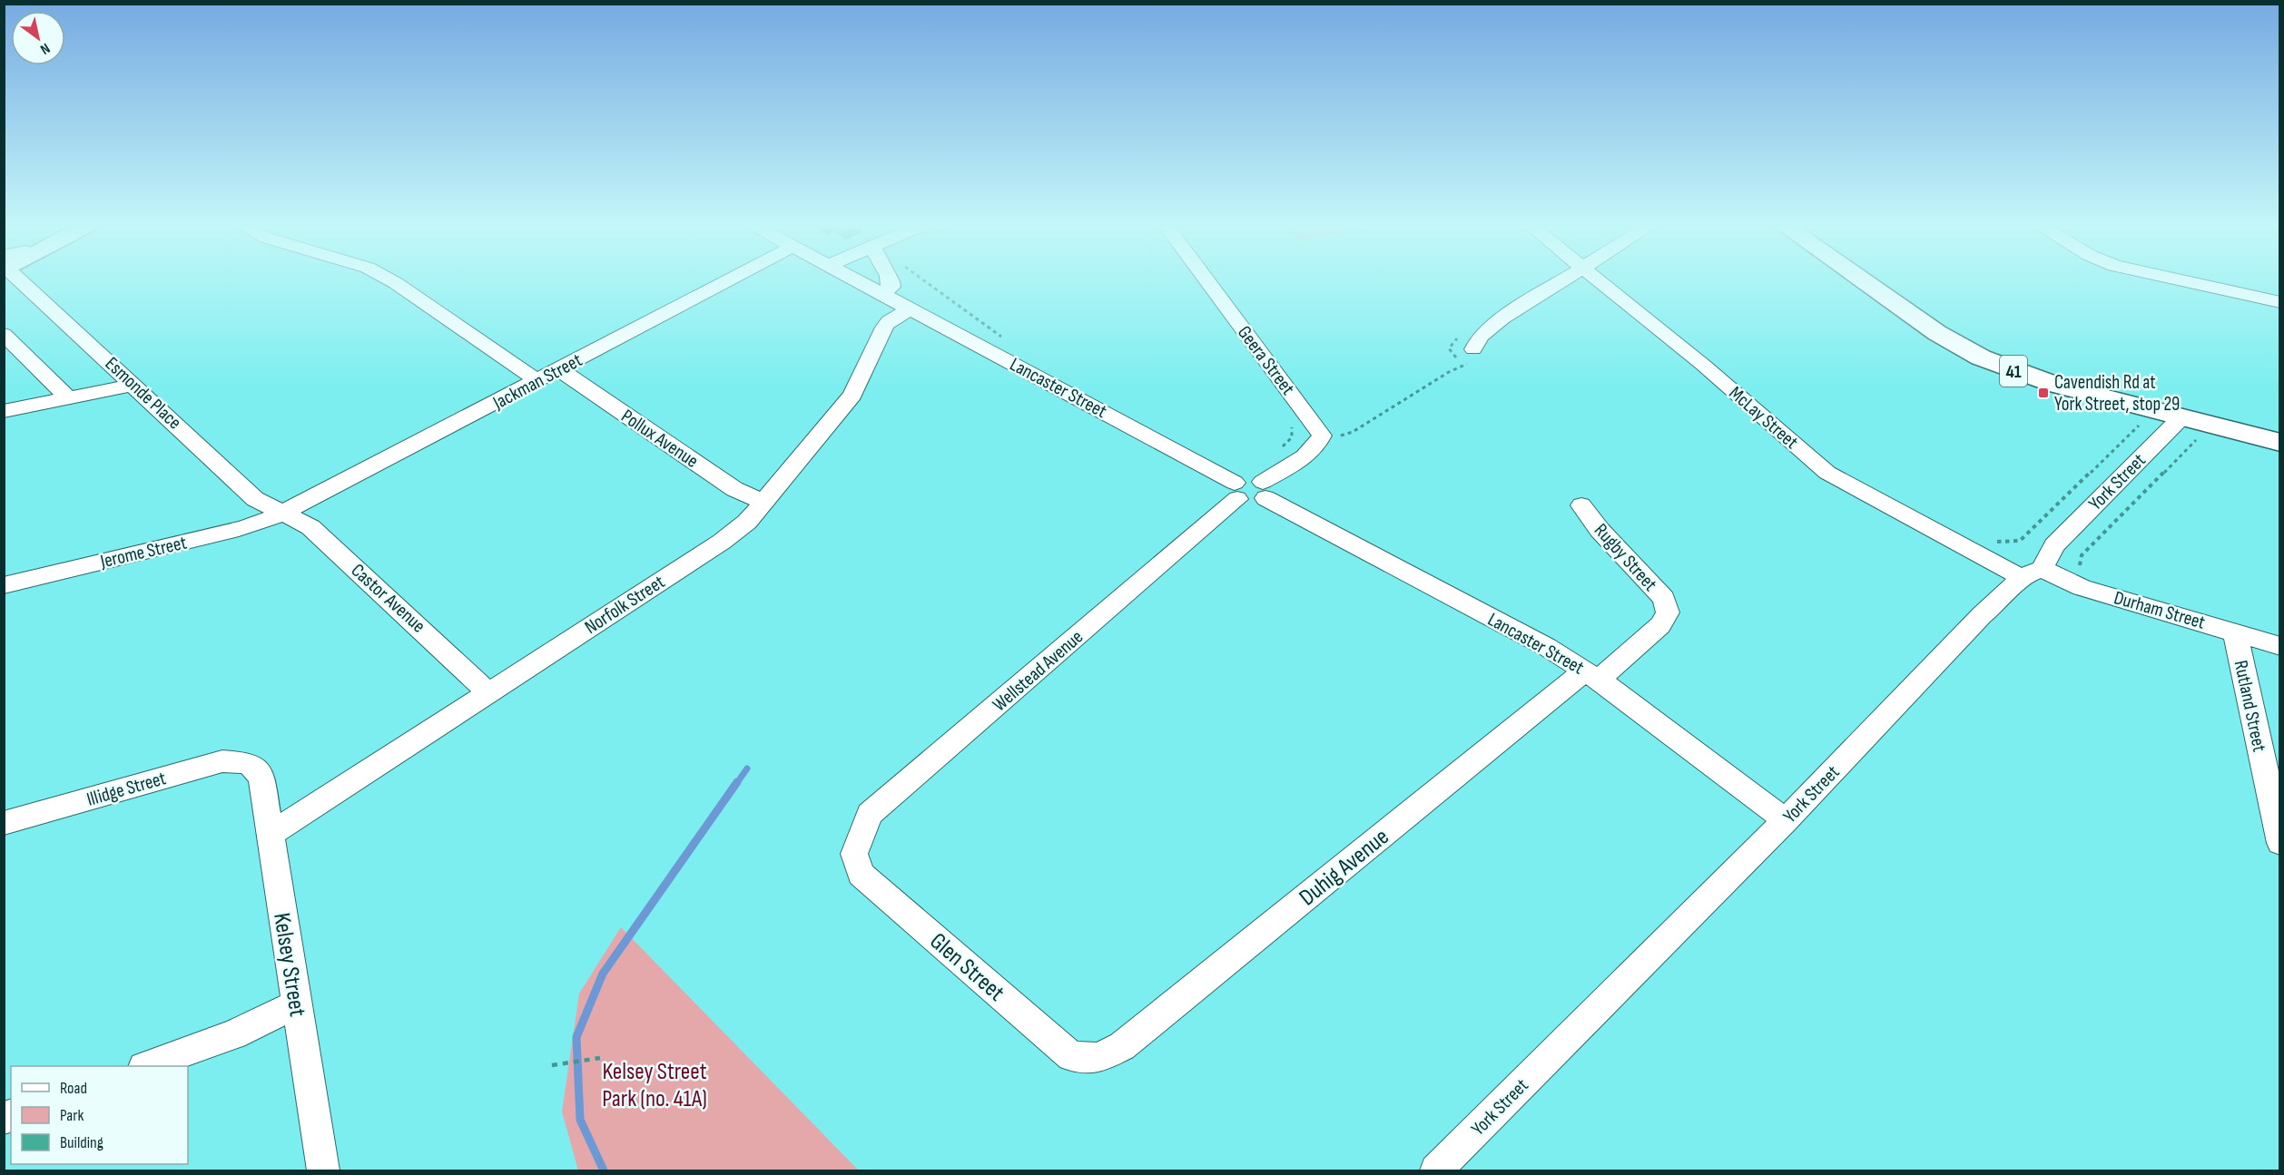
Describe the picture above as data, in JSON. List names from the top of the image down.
{
  "streets": {
    "main road": ["41"],
    "street": [
      "Geera Street",
      "Jackman Street",
      "Lancaster Street",
      "Esmonde Place",
      "McLay Street",
      "Pollux Avenue",
      "York Street",
      "Jerome Street",
      "Rugby Street",
      "Castor Avenue",
      "Norfolk Street",
      "Durham Street",
      "Wellstead Avenue",
      "Rutland Street",
      "Illidge Street",
      "Duhig Avenue",
      "Kelsey Street",
      "Glen Street"
    ]
  },
  "crossings": [
    ["41", "York Street"],
    ["Jackman Street", "Esmonde Place"],
    ["Jackman Street", "Pollux Avenue"],
    ["Jackman Street", "Jerome Street"],
    ["Jackman Street", "Castor Avenue"],
    ["Lancaster Street", "York Street"],
    ["Lancaster Street", "Rugby Street"],
    ["Lancaster Street", "Norfolk Street"],
    ["Lancaster Street", "Wellstead Avenue"],
    ["Lancaster Street", "Duhig Avenue"],
    ["Esmonde Place", "Jerome Street"],
    ["Esmonde Place", "Castor Avenue"],
    ["McLay Street", "York Street"],
    ["McLay Street", "Durham Street"],
    ["Pollux Avenue", "Norfolk Street"],
    ["York Street", "Durham Street"],
    ["Jerome Street", "Castor Avenue"],
    ["Rugby Street", "Duhig Avenue"],
    ["Castor Avenue", "Norfolk Street"],
    ["Norfolk Street", "Kelsey Street"],
    ["Durham Street", "Rutland Street"],
    ["Wellstead Avenue", "Glen Street"],
    ["Illidge Street", "Kelsey Street"],
    ["Duhig Avenue", "Glen Street"]
  ],
  "parks": ["Kelsey Street Park (no. 41A)"],
  "places": {
    "transit": ["Cavendish Rd at York Street, stop 29"]
  },
  "legend": ["Road", "Park", "Building"],
  "north": "bottom right"
}
